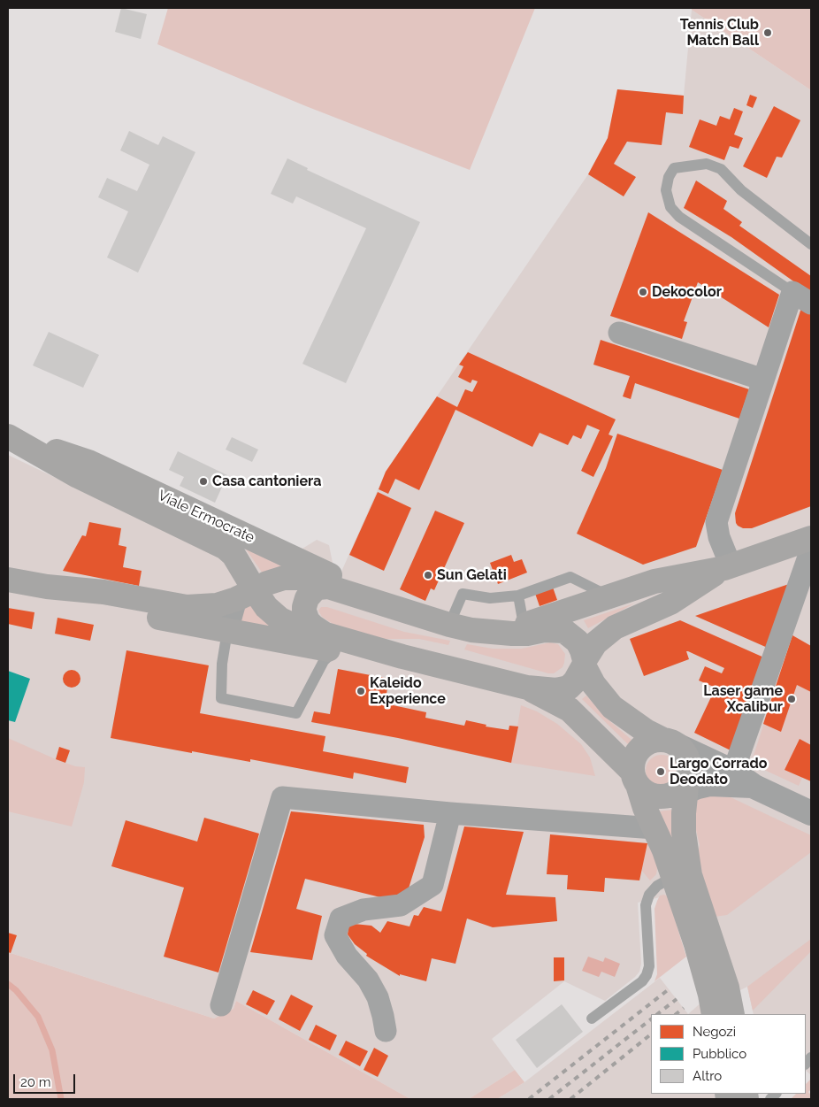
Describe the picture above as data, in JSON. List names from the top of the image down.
{
  "streets": {
    "main road": ["Viale Ermocrate"]
  },
  "places": [
    "Tennis Club Match Ball",
    "Dekocolor",
    "Casa cantoniera",
    "Sun Gelati",
    "Kaleido Experience",
    "Laser game Xcalibur",
    "Largo Corrado Deodato"
  ],
  "legend": ["Negozi", "Pubblico", "Altro"],
  "scale_bar": "20 m"
}
